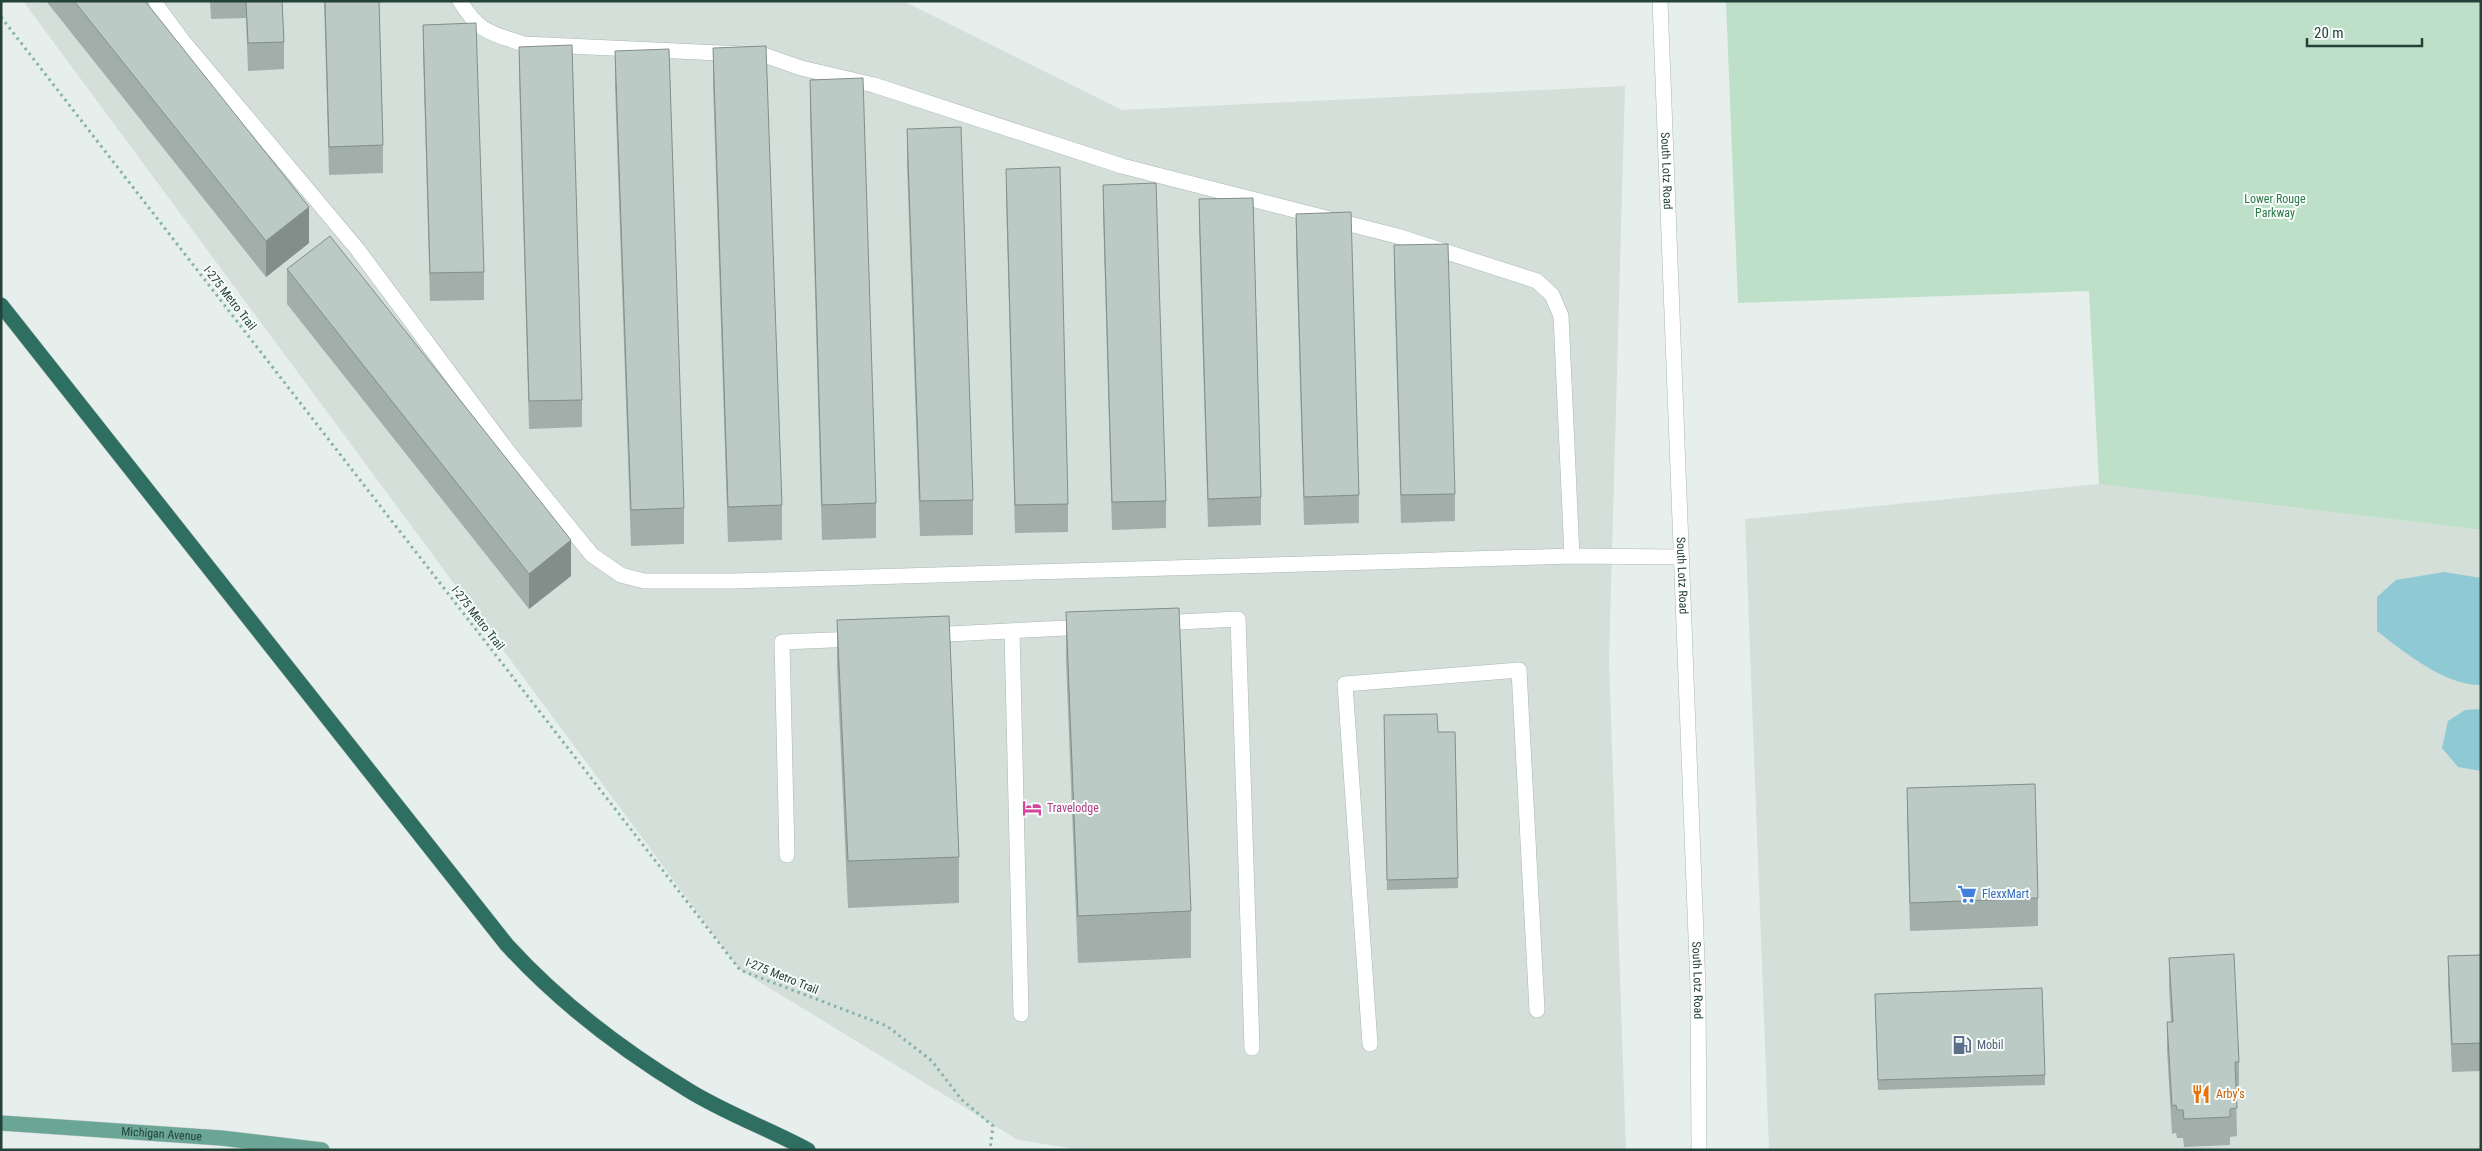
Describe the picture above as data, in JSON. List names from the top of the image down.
{
  "streets": {
    "main road": ["Michigan Avenue"],
    "street": ["South Lotz Road"],
    "path": ["I-275 Metro Trail"]
  },
  "parks": ["Lower Rouge Parkway"],
  "places": {
    "hotel": ["Travelodge"],
    "supermarket": ["FlexxMart"],
    "fuel station": ["Mobil"],
    "restaurant": ["Arby's"]
  },
  "scale_bar": "20 m"
}
